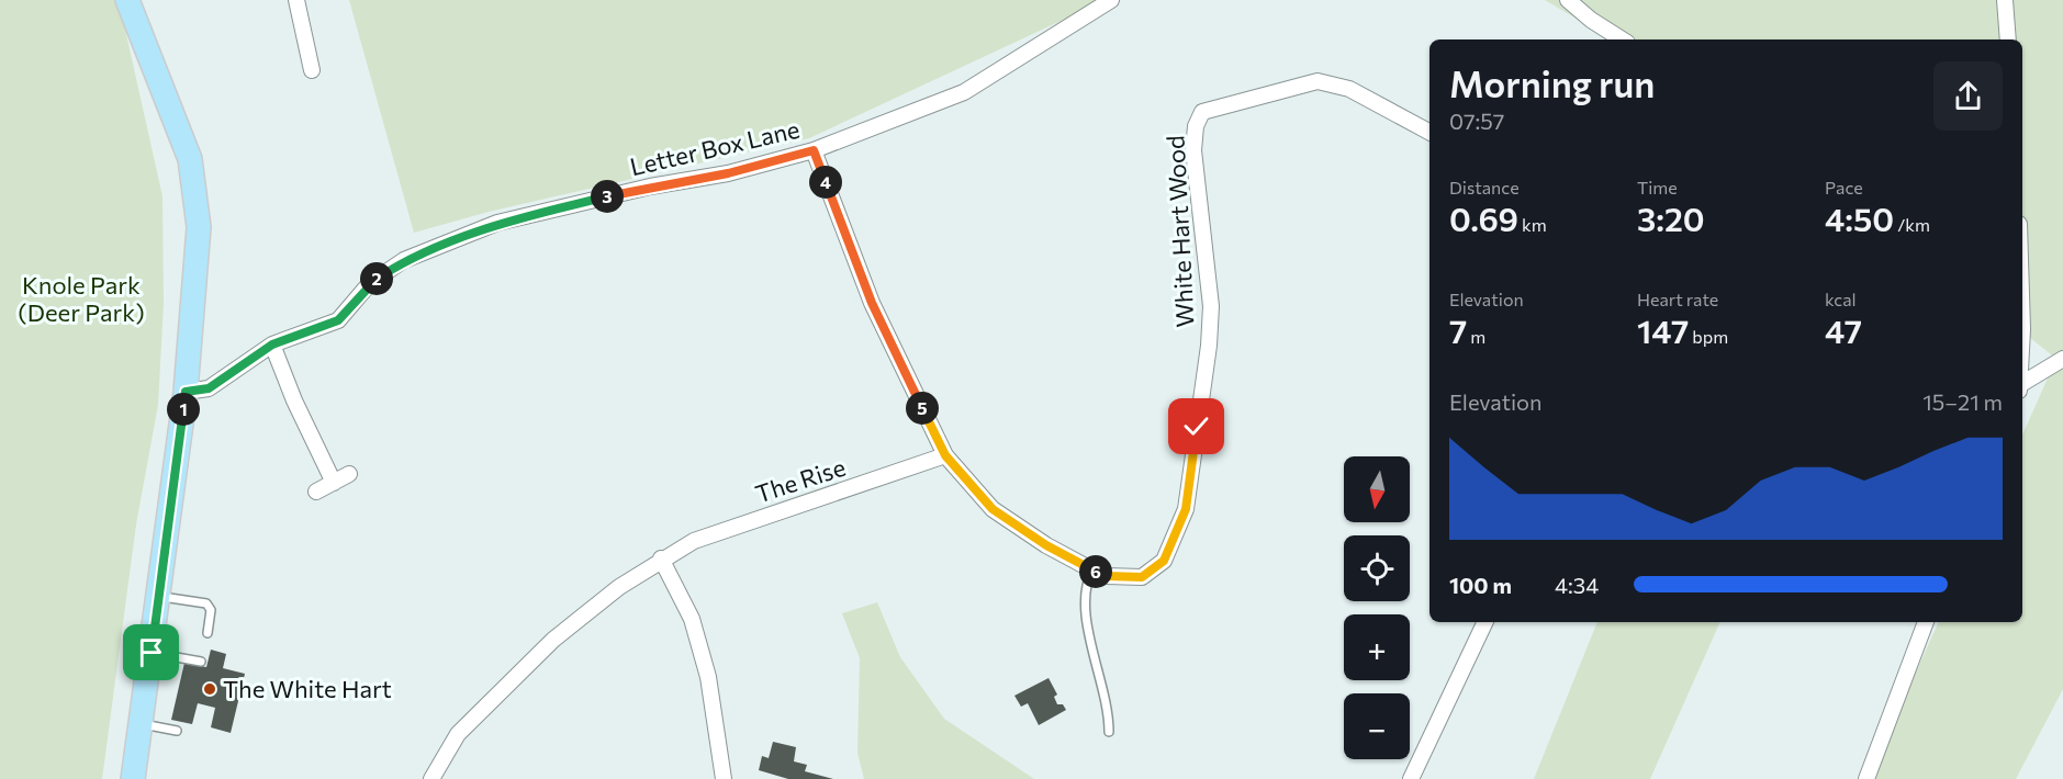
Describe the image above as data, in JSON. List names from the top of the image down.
{
  "streets": {
    "street": ["Letter Box Lane", "White Hart Wood", "The Rise"]
  },
  "crossings": [
    ["White Hart Wood", "The Rise"]
  ],
  "parks": ["Knole Park (Deer Park)"],
  "places": ["The White Hart"],
  "north": "bottom",
  "page": {
    "heading": ["Morning run", "07:57"],
    "stats": [
      ["Distance", "0.69 km"],
      ["Time", "3:20"],
      ["Pace", "4:50 /km"],
      ["Elevation", "7 m"],
      ["Heart rate", "147 bpm"],
      ["kcal", "47"]
    ],
    "pins": [
      "4",
      "3",
      "2",
      "5",
      "1",
      "6"
    ],
    "chart": ["Elevation", "15–21 m"],
    "map_buttons": ["+", "−"],
    "list": [
      {
        "name": "100 m",
        "note": "4:34"
      }
    ]
  }
}
